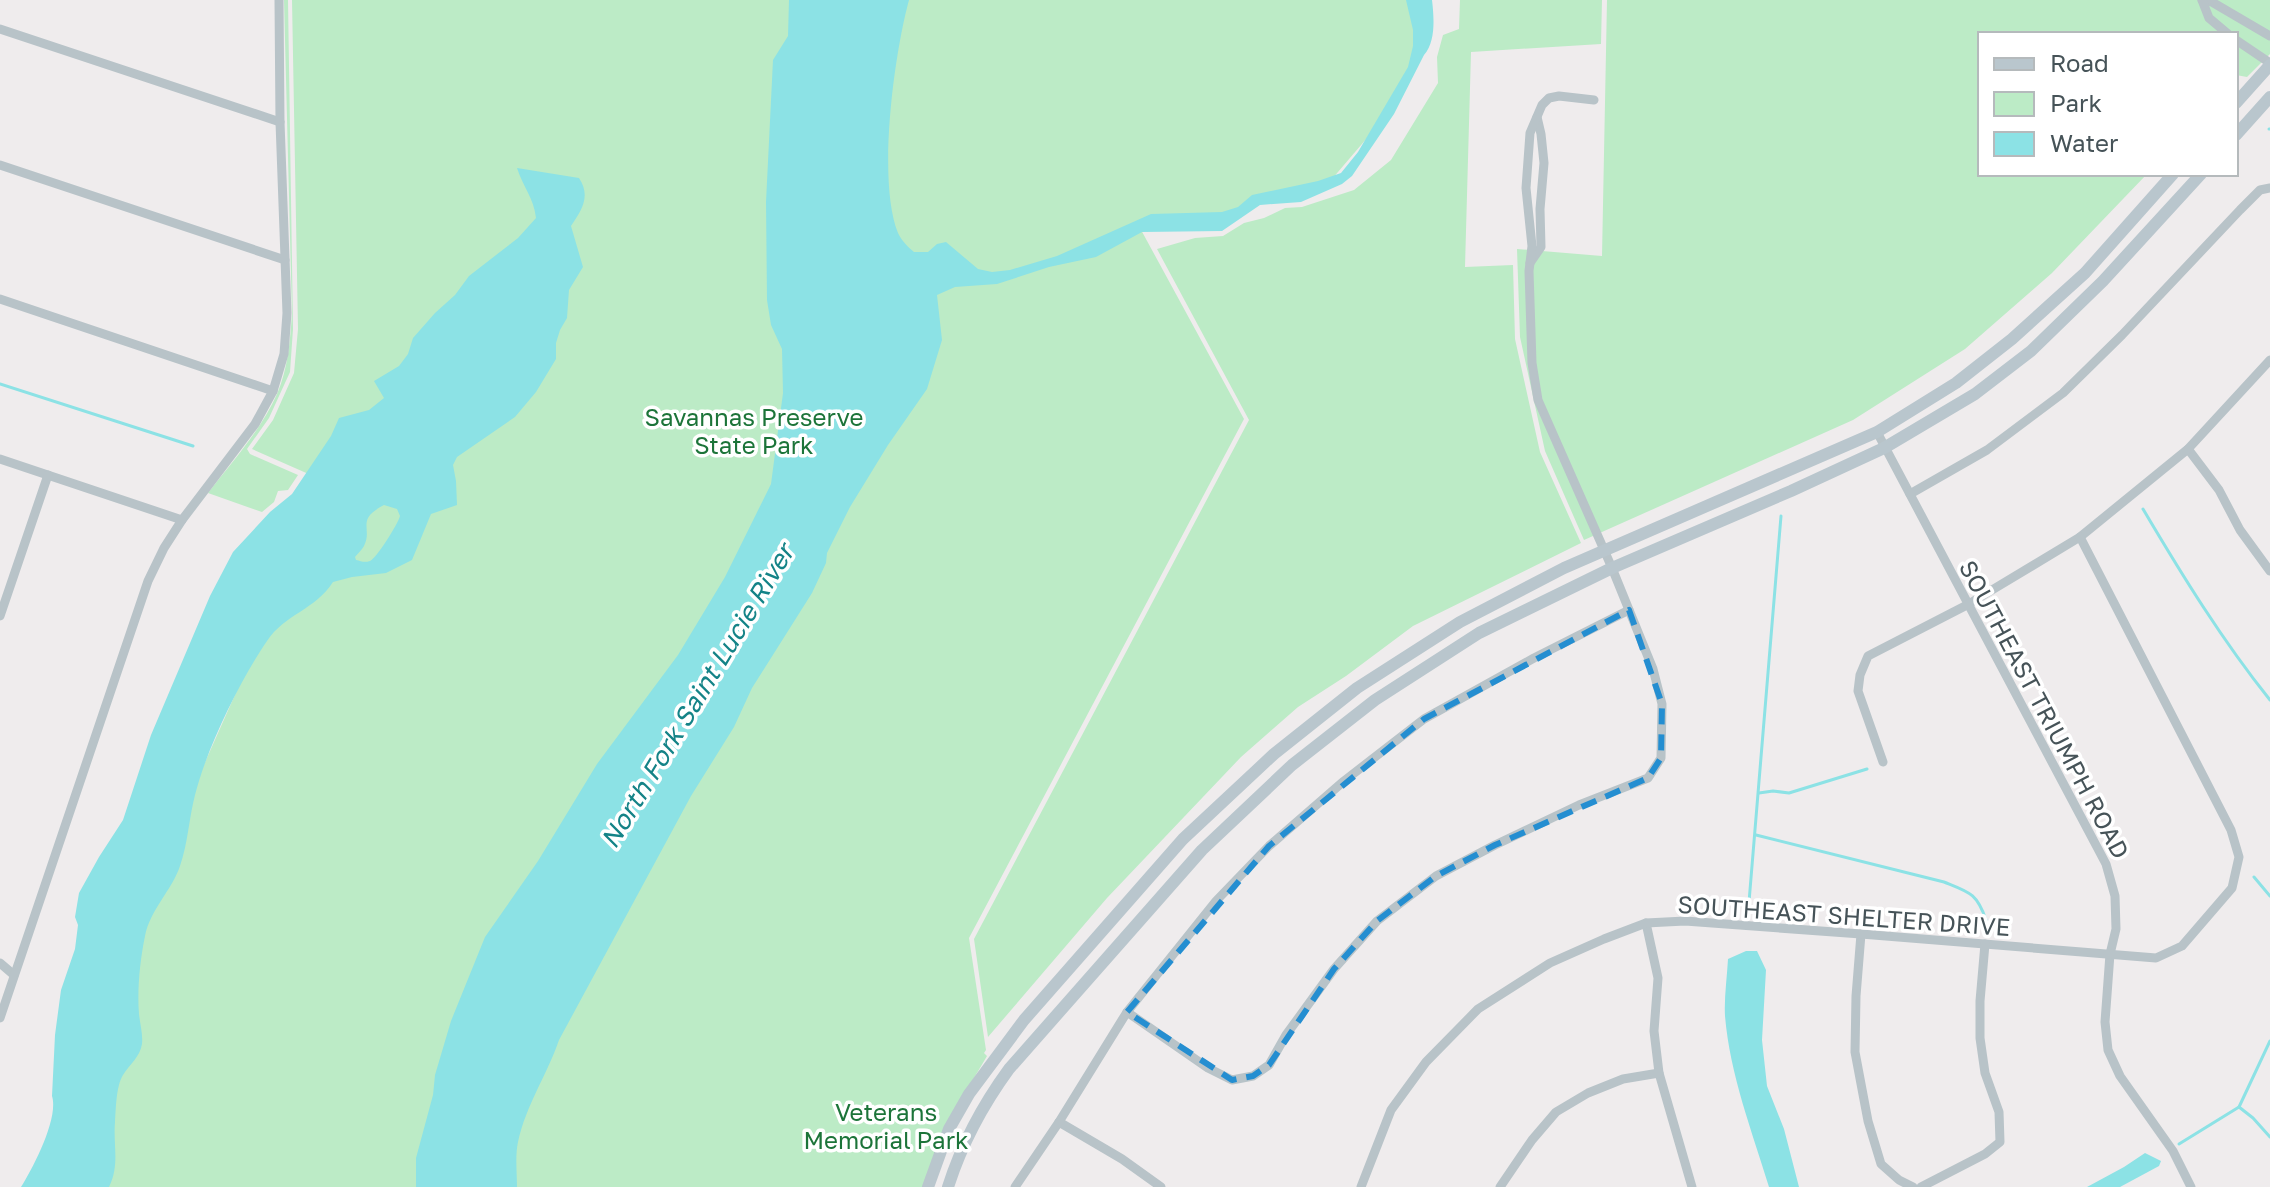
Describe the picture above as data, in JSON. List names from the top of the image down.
{
  "streets": {
    "street": ["SOUTHEAST TRIUMPH ROAD", "SOUTHEAST SHELTER DRIVE"]
  },
  "crossings": [
    ["SOUTHEAST TRIUMPH ROAD", "SOUTHEAST SHELTER DRIVE"]
  ],
  "water": ["North Fork Saint Lucie River"],
  "parks": ["Savannas Preserve State Park", "Veterans Memorial Park"],
  "legend": ["Road", "Park", "Water"]
}
